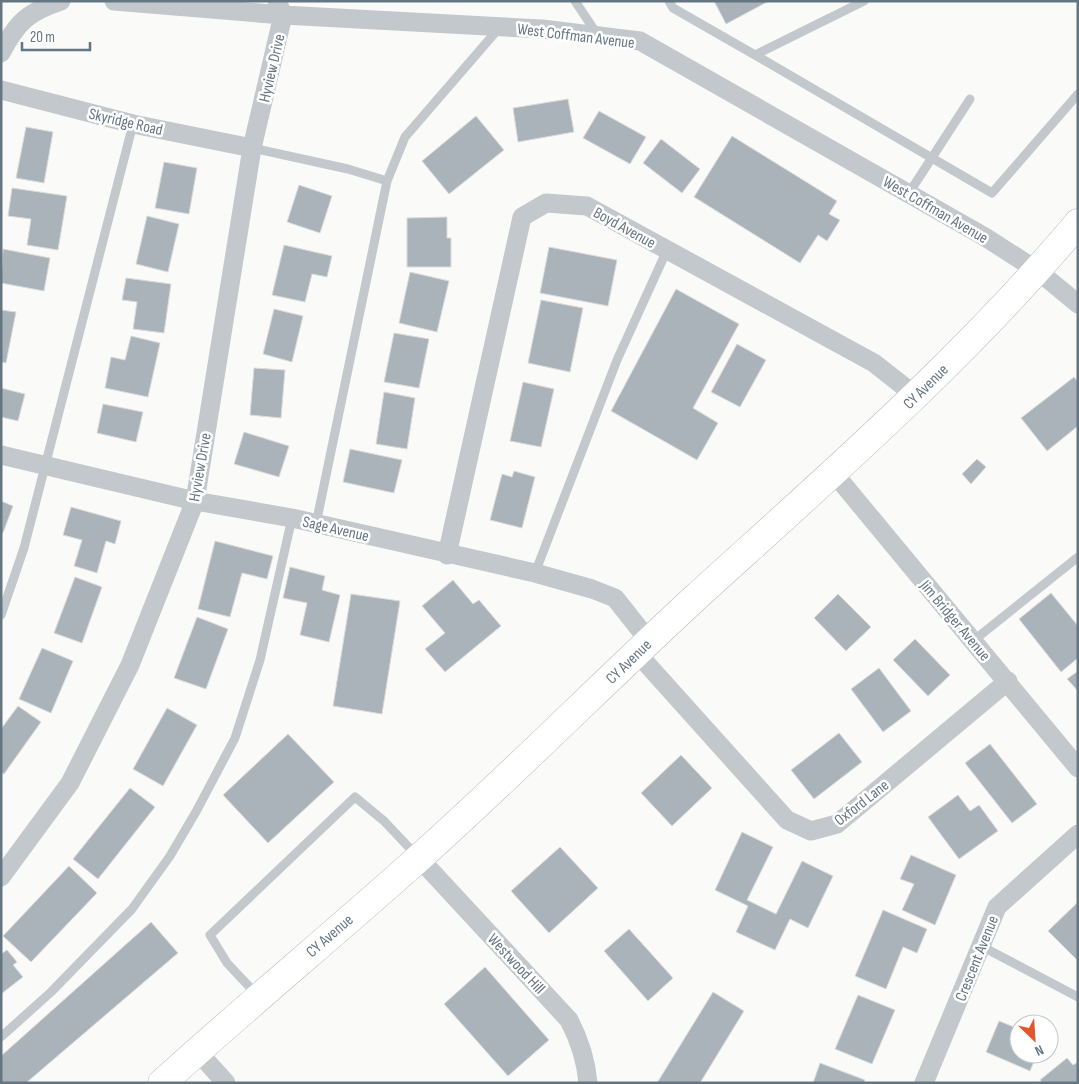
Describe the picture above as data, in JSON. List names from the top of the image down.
{
  "streets": {
    "main road": ["CY Avenue"],
    "street": [
      "West Coffman Avenue",
      "Hyview Drive",
      "Skyridge Road",
      "Boyd Avenue",
      "Sage Avenue",
      "Jim Bridger Avenue",
      "Oxford Lane",
      "Crescent Avenue",
      "Westwood Hill"
    ]
  },
  "crossings": [
    ["West Coffman Avenue", "Hyview Drive"],
    ["West Coffman Avenue", "CY Avenue"],
    ["Hyview Drive", "Skyridge Road"],
    ["Hyview Drive", "Sage Avenue"],
    ["Boyd Avenue", "CY Avenue"],
    ["Boyd Avenue", "Sage Avenue"],
    ["CY Avenue", "Sage Avenue"],
    ["CY Avenue", "Jim Bridger Avenue"],
    ["CY Avenue", "Oxford Lane"],
    ["CY Avenue", "Westwood Hill"],
    ["Sage Avenue", "Oxford Lane"],
    ["Jim Bridger Avenue", "Oxford Lane"]
  ],
  "scale_bar": "20 m",
  "north": "bottom right"
}
